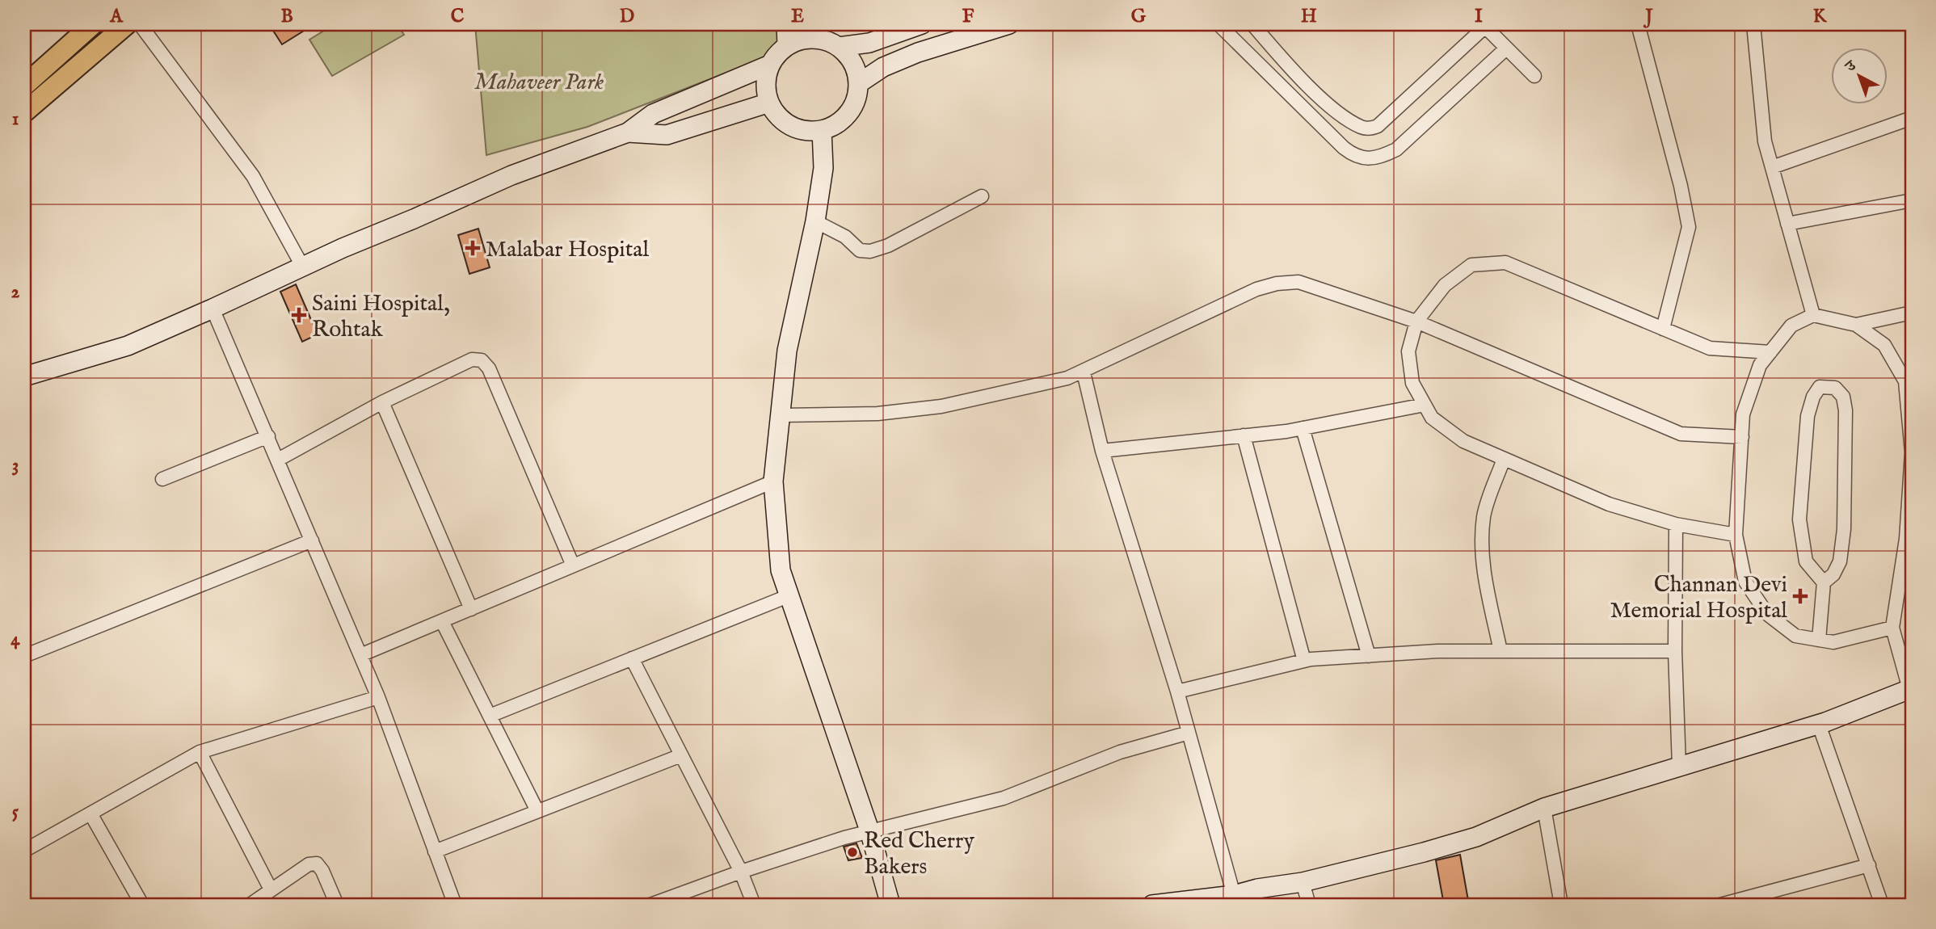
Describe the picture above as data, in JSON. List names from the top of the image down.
{
  "parks": ["Mahaveer Park"],
  "places": {
    "health": ["Malabar Hospital", "Saini Hospital, Rohtak", "Channan Devi Memorial Hospital"],
    "other": ["Red Cherry Bakers"]
  },
  "north": "top left",
  "grid": {
    "columns": [
      "A",
      "B",
      "C",
      "D",
      "E",
      "F",
      "G",
      "H",
      "I",
      "J",
      "K"
    ],
    "rows": [
      "1",
      "2",
      "3",
      "4",
      "5"
    ]
  }
}
